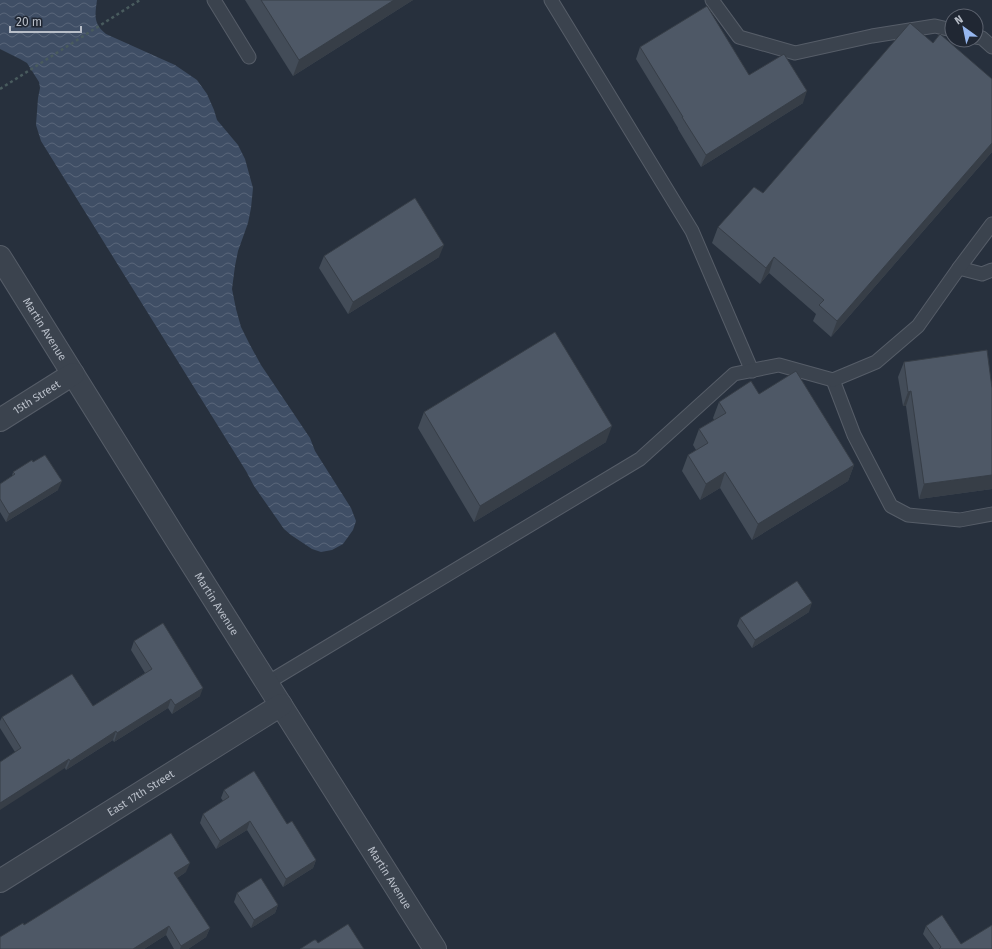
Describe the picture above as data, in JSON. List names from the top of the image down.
{
  "streets": {
    "street": ["Martin Avenue", "15th Street", "East 17th Street"]
  },
  "crossings": [
    ["Martin Avenue", "15th Street"],
    ["Martin Avenue", "East 17th Street"]
  ],
  "scale_bar": "20 m",
  "north": "top left"
}
